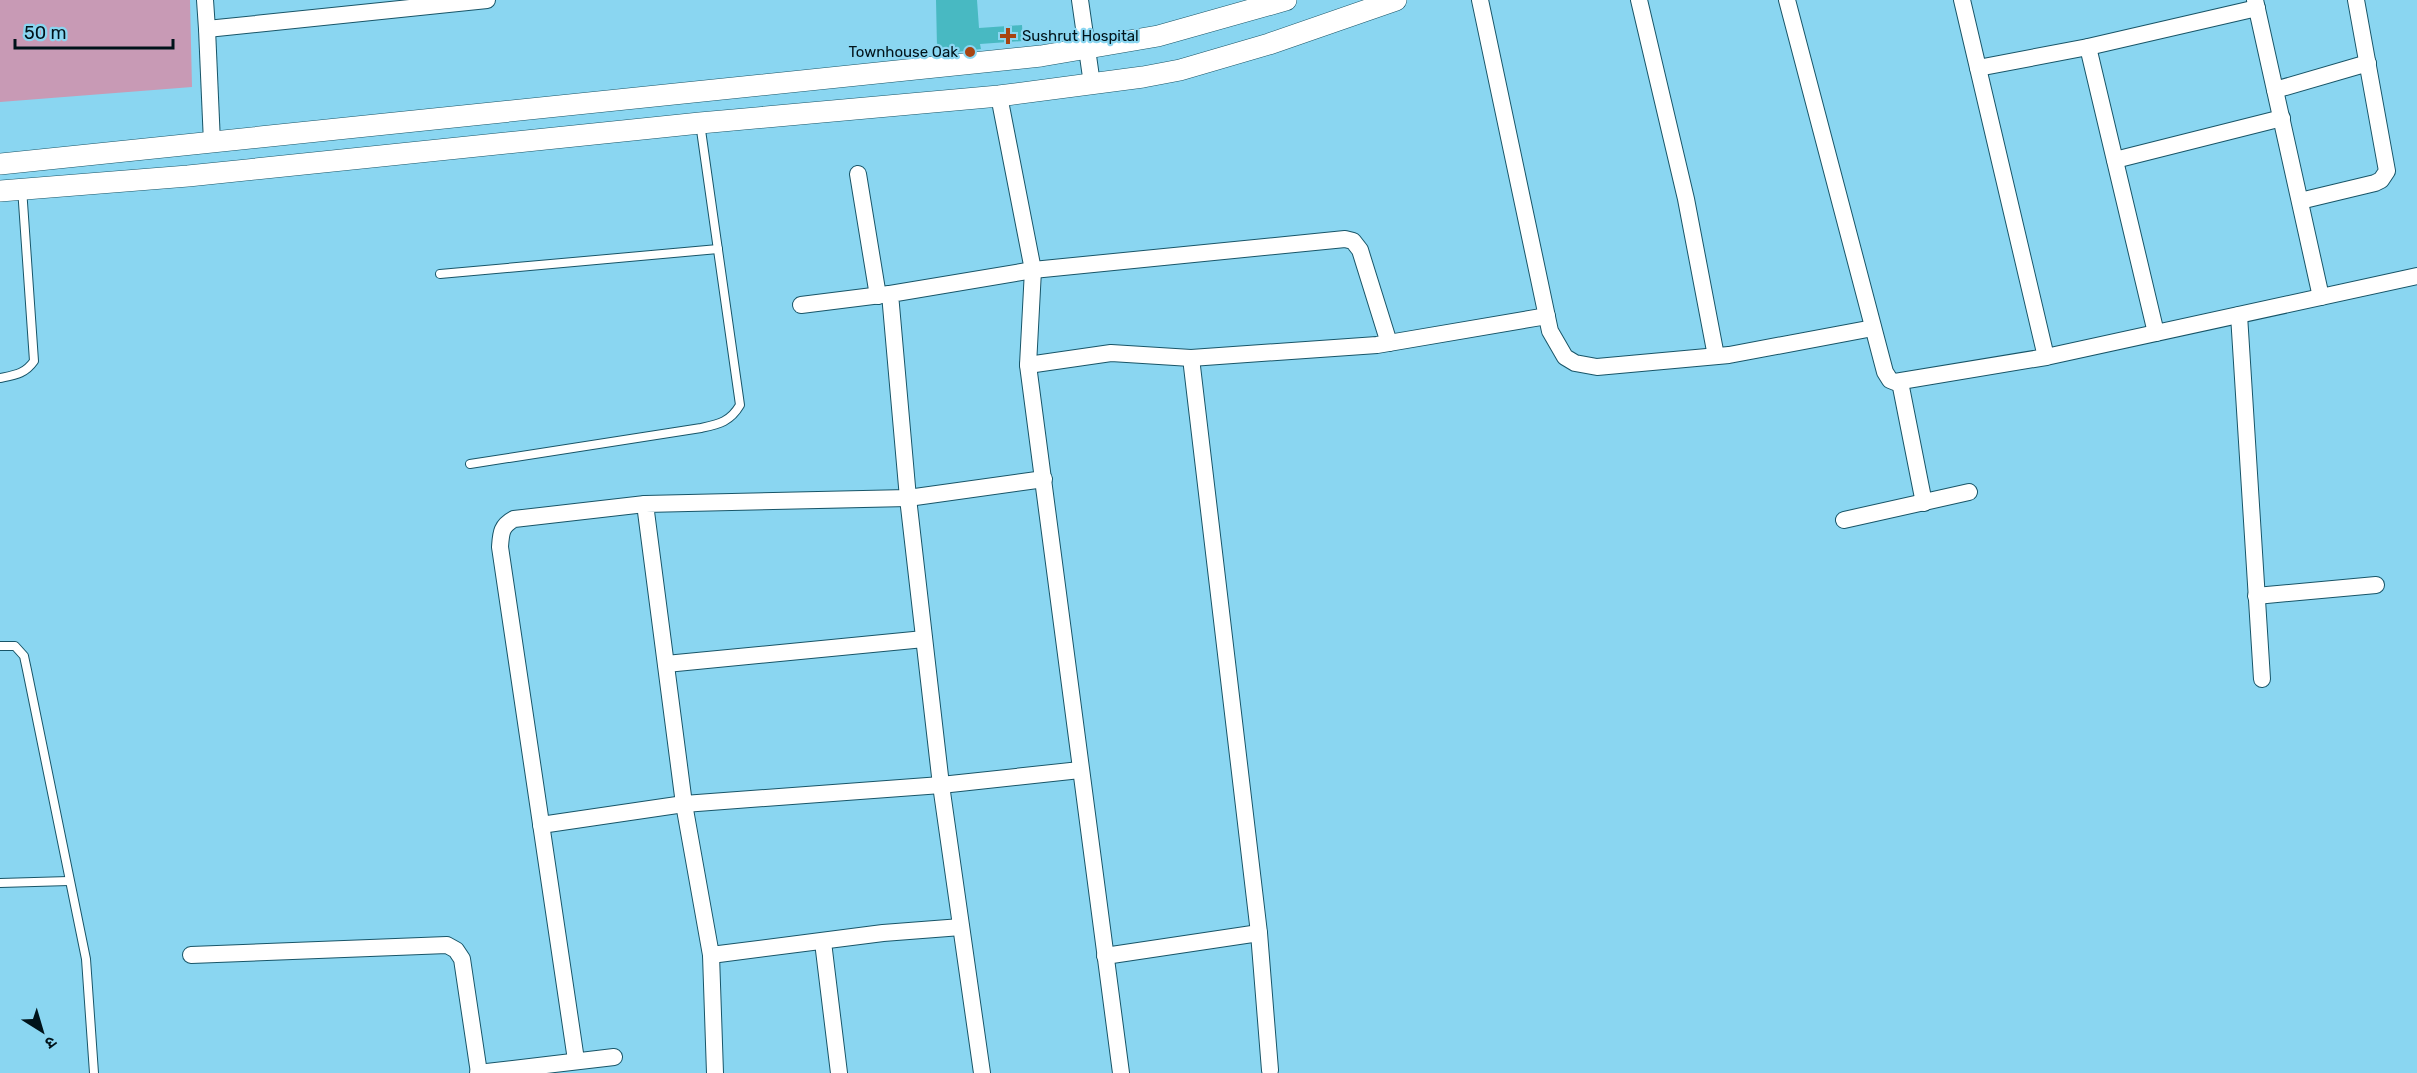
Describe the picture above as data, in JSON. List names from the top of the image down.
{
  "places": {
    "health": ["Sushrut Hospital"],
    "other": ["Townhouse Oak"]
  },
  "scale_bar": "50 m",
  "north": "bottom right"
}
